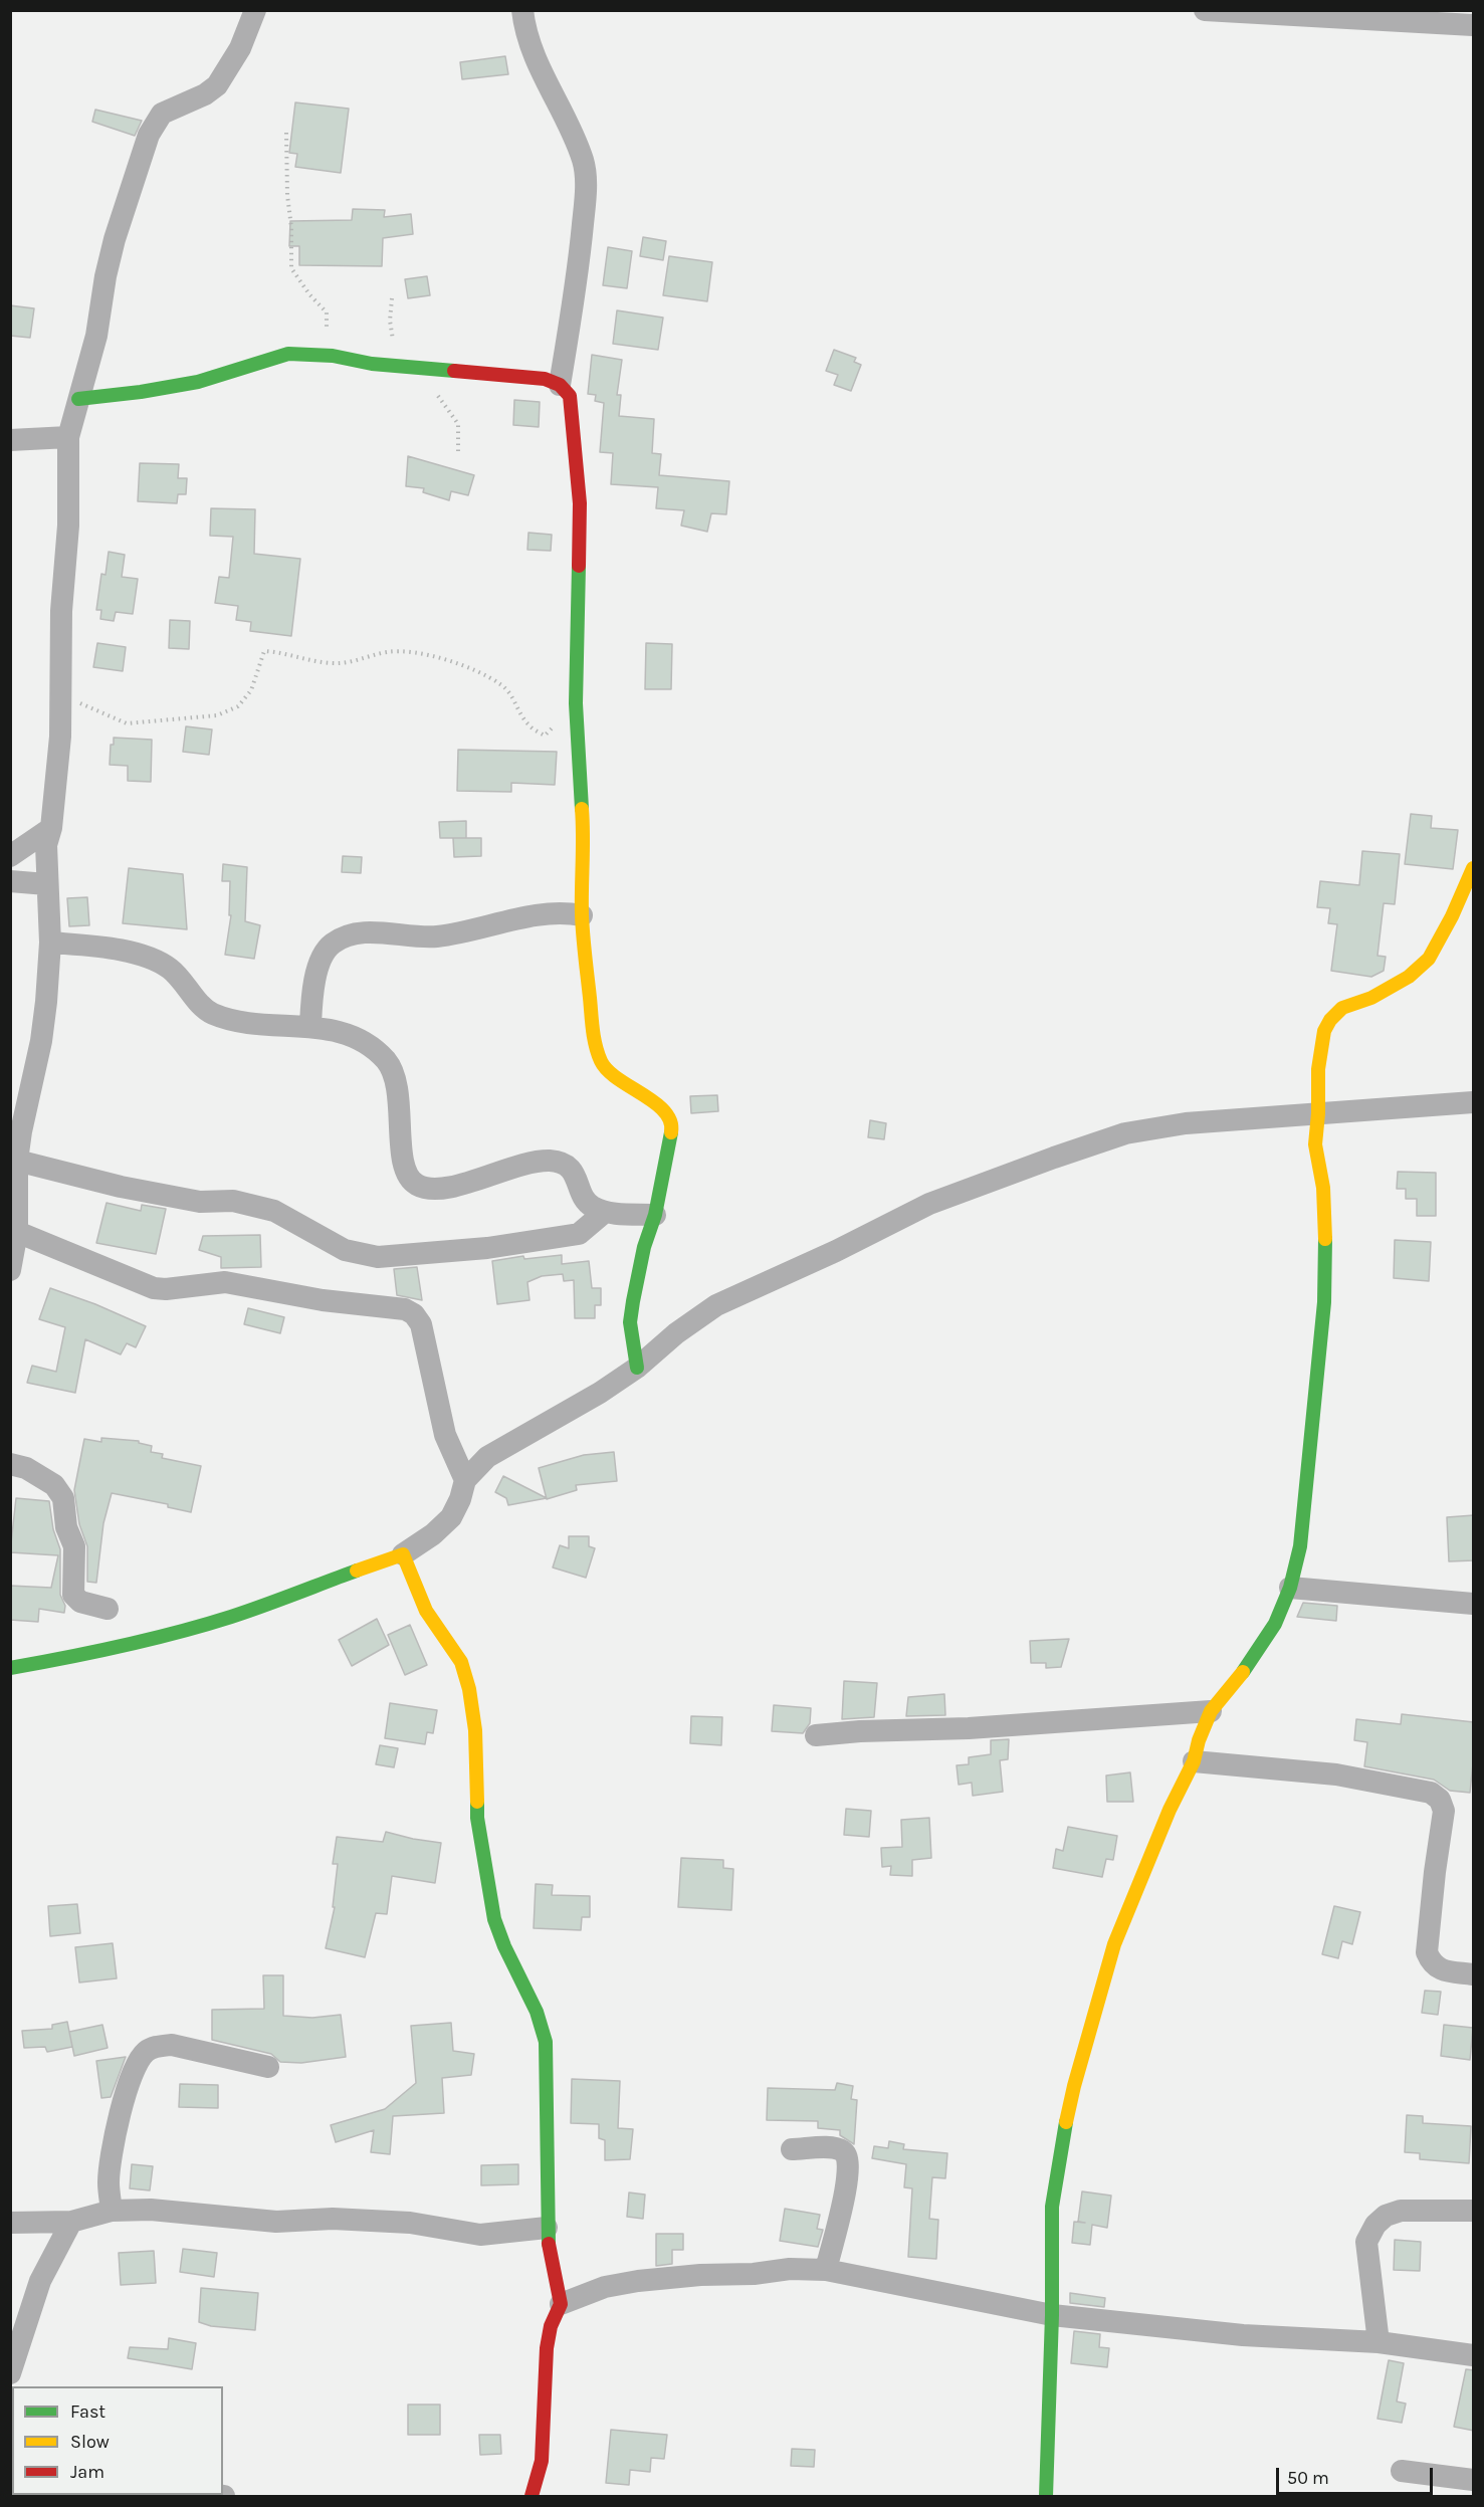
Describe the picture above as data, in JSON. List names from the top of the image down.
{
  "legend": ["Fast", "Slow", "Jam"],
  "scale_bar": "50 m"
}
